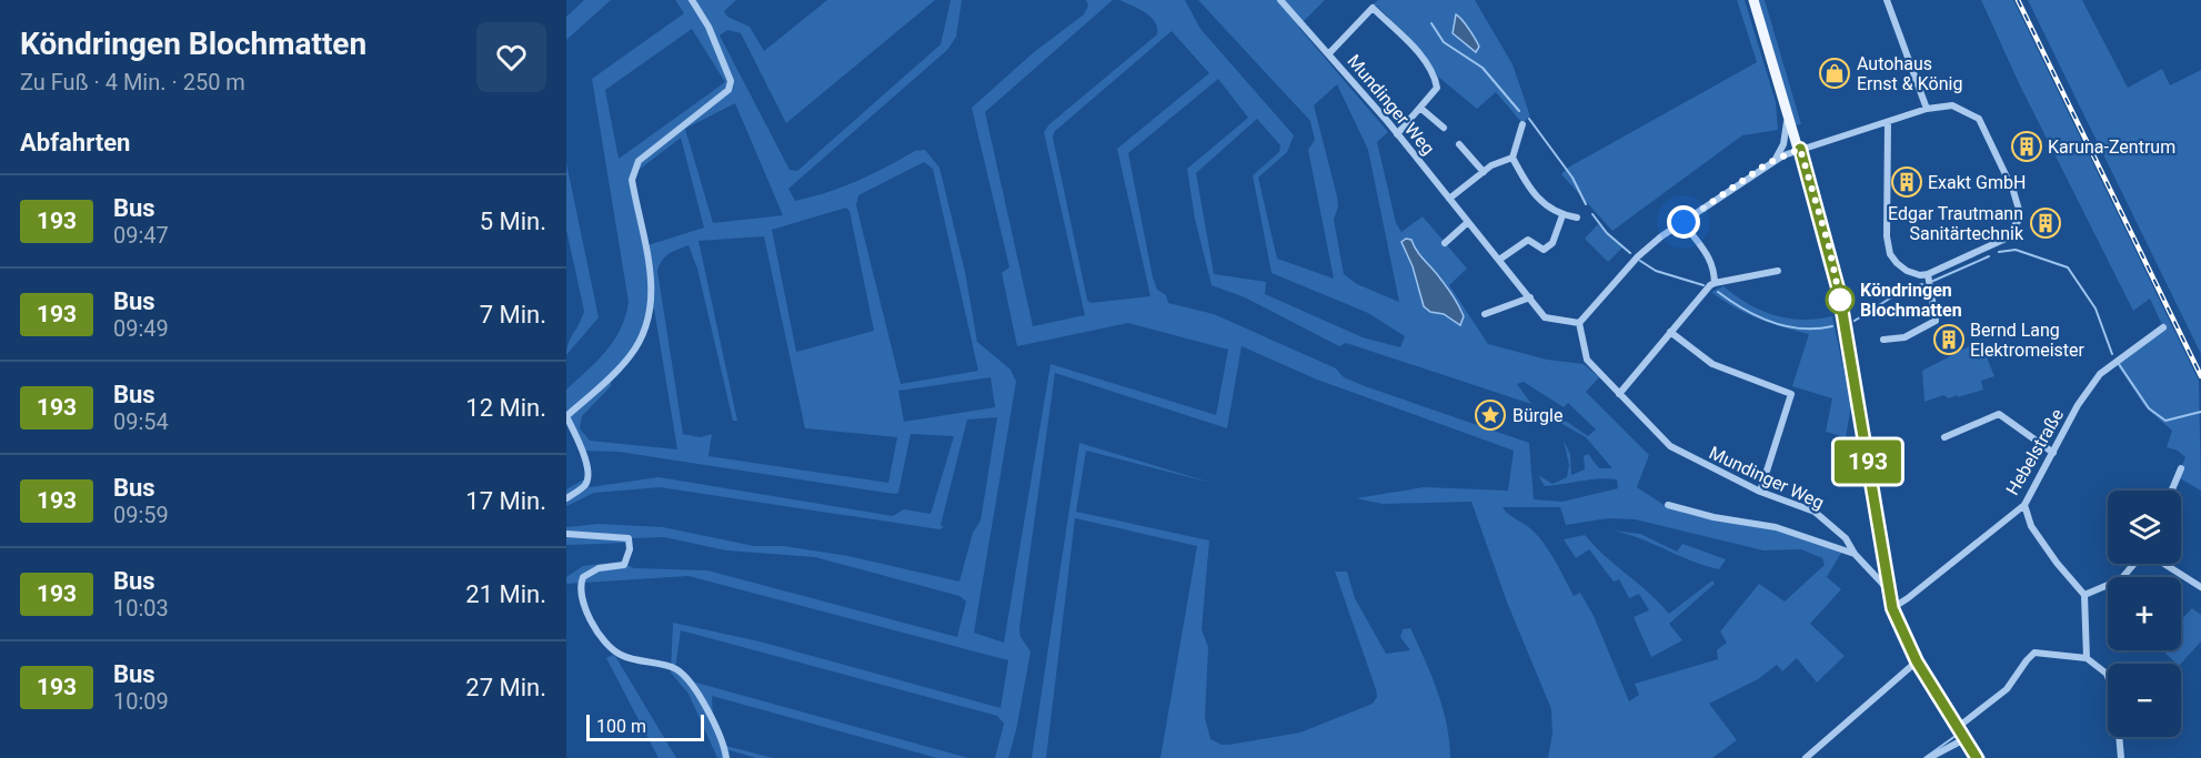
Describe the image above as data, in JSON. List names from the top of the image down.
{
  "streets": {
    "street": ["Mundinger Weg", "Hebelstraße"]
  },
  "places": {
    "shop": ["Autohaus Ernst & König"],
    "building": [
      "Karuna-Zentrum",
      "Exakt GmbH",
      "Edgar Trautmann Sanitärtechnik",
      "Bernd Lang Elektromeister"
    ],
    "other": ["Köndringen Blochmatten"],
    "place": ["Bürgle"]
  },
  "lines": ["bus line 193"],
  "scale_bar": "100 m",
  "page": {
    "heading": [
      ["Köndringen Blochmatten", "Zu Fuß · 4 Min. · 250 m"],
      "Abfahrten"
    ],
    "on_map": "193",
    "list": [
      {
        "mark": "193",
        "name": "Bus",
        "note": "09:47",
        "value": "5 Min."
      },
      {
        "mark": "193",
        "name": "Bus",
        "note": "09:49",
        "value": "7 Min."
      },
      {
        "mark": "193",
        "name": "Bus",
        "note": "09:54",
        "value": "12 Min."
      },
      {
        "mark": "193",
        "name": "Bus",
        "note": "09:59",
        "value": "17 Min."
      },
      {
        "mark": "193",
        "name": "Bus",
        "note": "10:03",
        "value": "21 Min."
      },
      {
        "mark": "193",
        "name": "Bus",
        "note": "10:09",
        "value": "27 Min."
      }
    ],
    "map_buttons": ["+", "−"],
    "scale": "100 m"
  }
}
